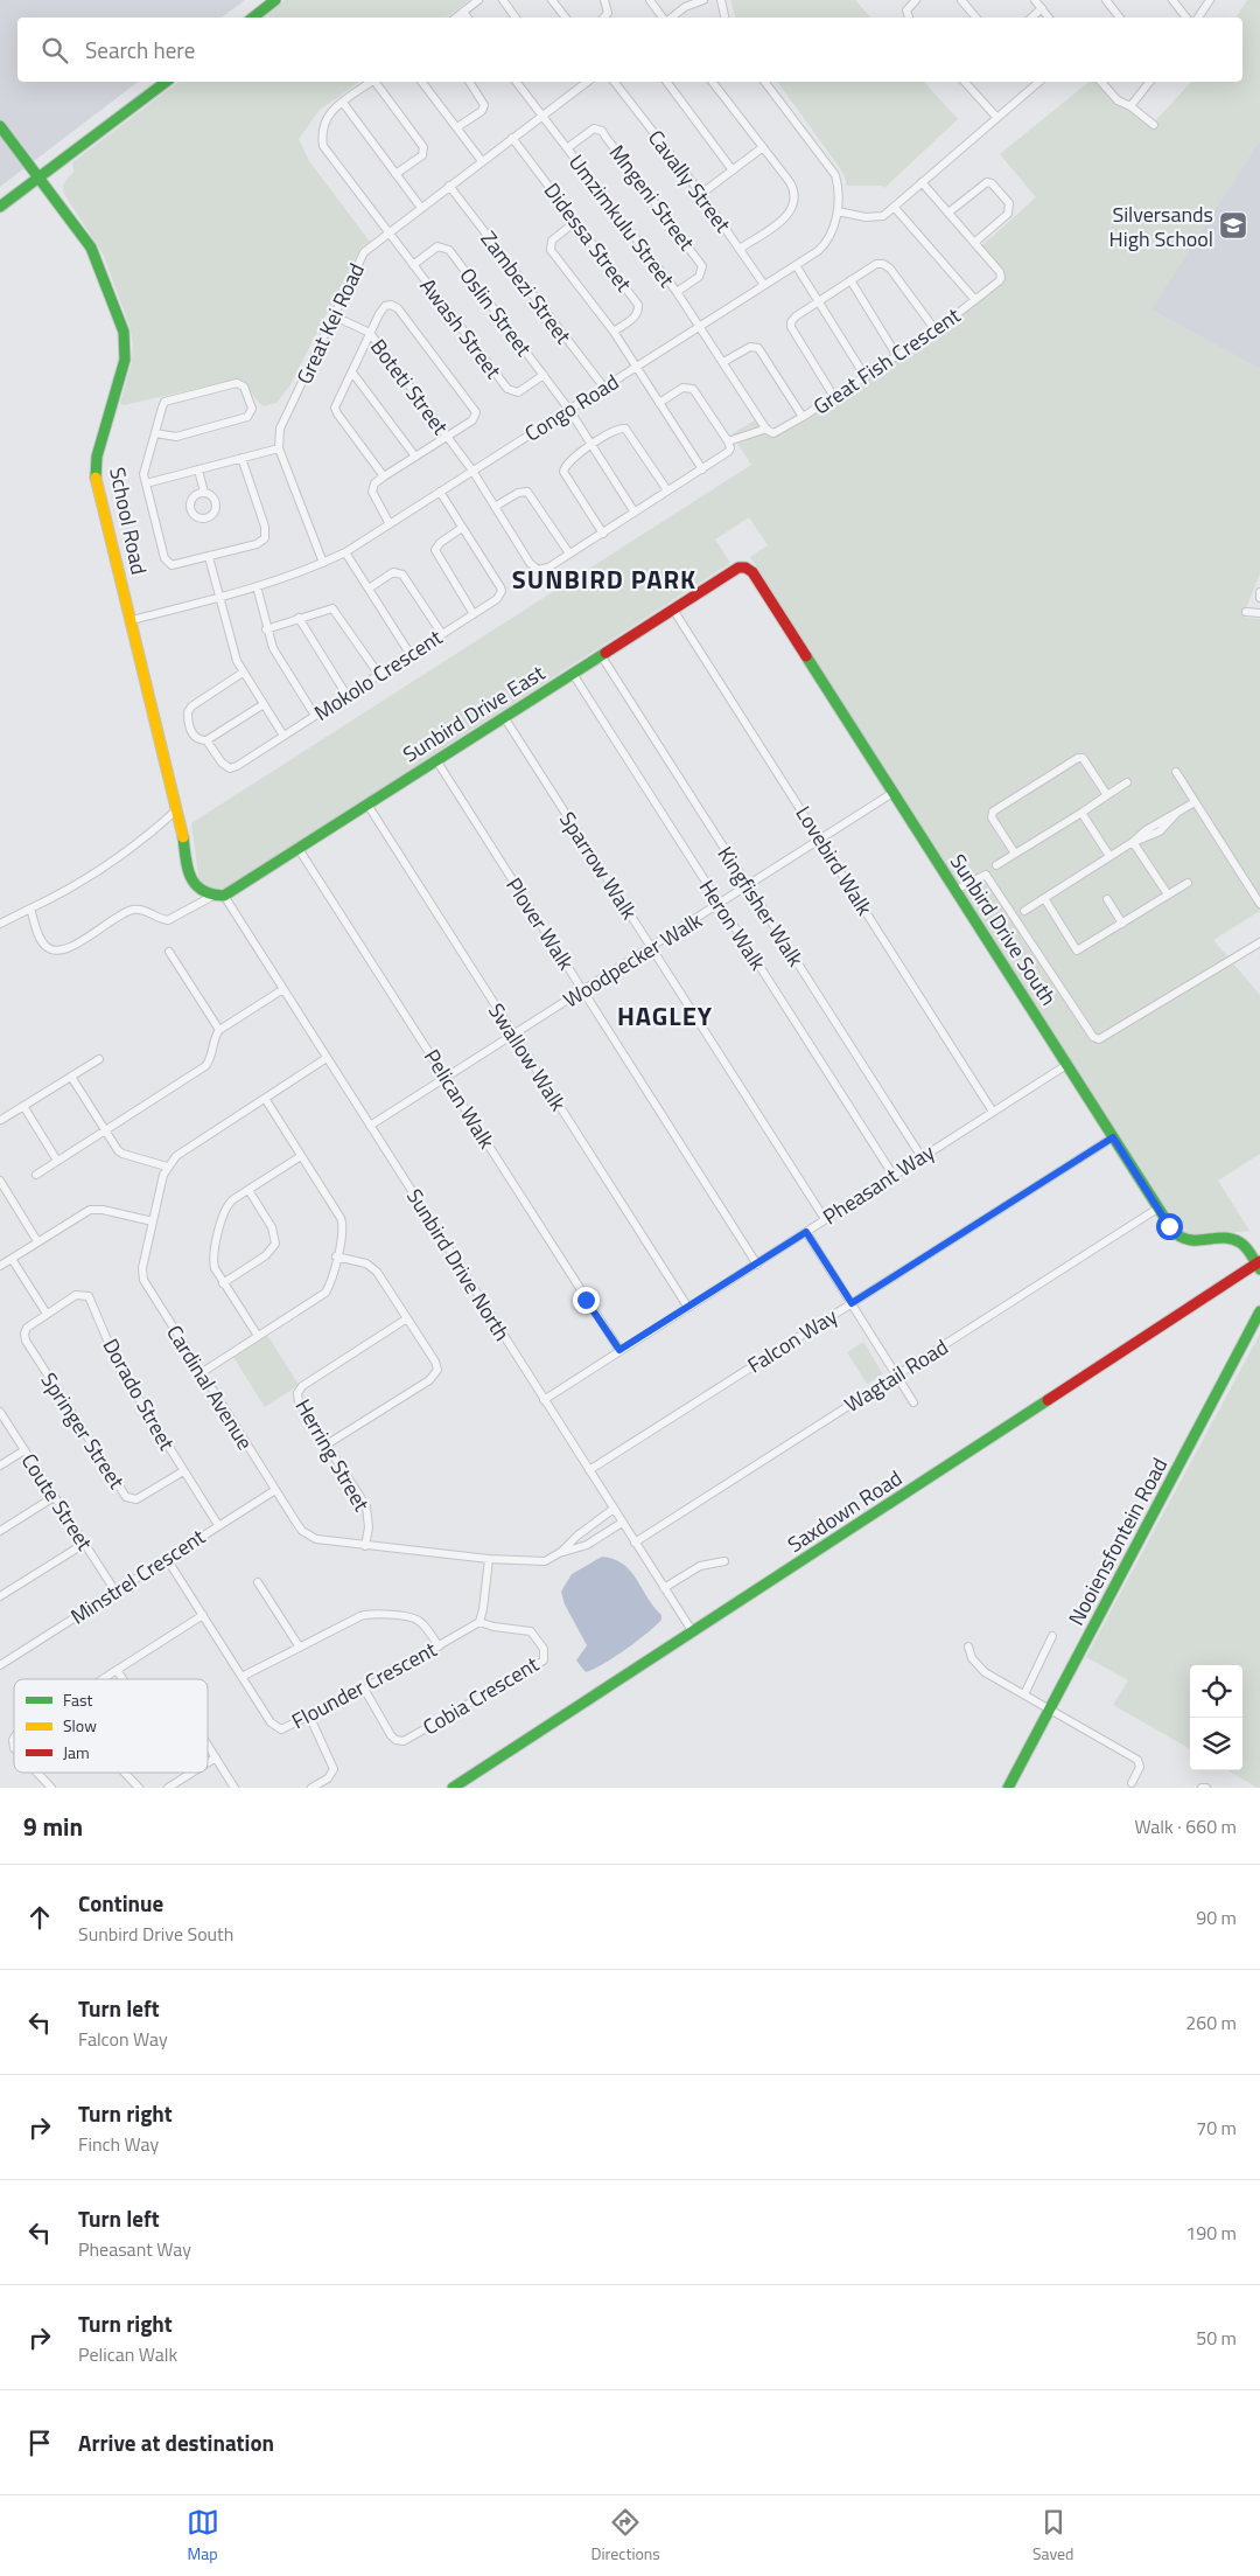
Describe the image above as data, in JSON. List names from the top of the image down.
{
  "streets": {
    "street": [
      "Cavally Street",
      "Mngeni Street",
      "Umzimkulu Street",
      "Didessa Street",
      "Zambezi Street",
      "Oslin Street",
      "Great Kei Road",
      "Awash Street",
      "Great Fish Crescent",
      "Boteti Street",
      "Congo Road",
      "School Road",
      "Mokolo Crescent",
      "Sunbird Drive East",
      "Lovebird Walk",
      "Sparrow Walk",
      "Kingfisher Walk",
      "Plover Walk",
      "Heron Walk",
      "Sunbird Drive South",
      "Woodpecker Walk",
      "Swallow Walk",
      "Pelican Walk",
      "Pheasant Way",
      "Sunbird Drive North",
      "Falcon Way",
      "Wagtail Road",
      "Cardinal Avenue",
      "Dorado Street",
      "Springer Street",
      "Herring Street",
      "Coute Street",
      "Saxdown Road",
      "Nooiensfontein Road",
      "Minstrel Crescent",
      "Flounder Crescent",
      "Cobia Crescent"
    ]
  },
  "crossings": [
    ["Cavally Street", "Congo Road"],
    ["Mngeni Street", "Umzimkulu Street"],
    ["Umzimkulu Street", "Great Kei Road"],
    ["Umzimkulu Street", "Congo Road"],
    ["Didessa Street", "Great Kei Road"],
    ["Zambezi Street", "Great Kei Road"],
    ["Zambezi Street", "Congo Road"],
    ["Oslin Street", "Awash Street"],
    ["Oslin Street", "Congo Road"],
    ["Great Kei Road", "Awash Street"],
    ["Great Kei Road", "Boteti Street"],
    ["Boteti Street", "Congo Road"],
    ["Congo Road", "School Road"],
    ["Congo Road", "Mokolo Crescent"],
    ["Sunbird Drive East", "Lovebird Walk"],
    ["Sunbird Drive East", "Sparrow Walk"],
    ["Sunbird Drive East", "Kingfisher Walk"],
    ["Sunbird Drive East", "Plover Walk"],
    ["Sunbird Drive East", "Heron Walk"],
    ["Sunbird Drive East", "Sunbird Drive South"],
    ["Sunbird Drive East", "Swallow Walk"],
    ["Sunbird Drive East", "Pelican Walk"],
    ["Sunbird Drive East", "Sunbird Drive North"],
    ["Lovebird Walk", "Woodpecker Walk"],
    ["Lovebird Walk", "Pheasant Way"],
    ["Sparrow Walk", "Woodpecker Walk"],
    ["Sparrow Walk", "Pheasant Way"],
    ["Kingfisher Walk", "Woodpecker Walk"],
    ["Kingfisher Walk", "Pheasant Way"],
    ["Plover Walk", "Woodpecker Walk"],
    ["Plover Walk", "Pheasant Way"],
    ["Heron Walk", "Woodpecker Walk"],
    ["Heron Walk", "Pheasant Way"],
    ["Sunbird Drive South", "Woodpecker Walk"],
    ["Sunbird Drive South", "Pheasant Way"],
    ["Sunbird Drive South", "Falcon Way"],
    ["Sunbird Drive South", "Wagtail Road"],
    ["Sunbird Drive South", "Saxdown Road"],
    ["Woodpecker Walk", "Swallow Walk"],
    ["Woodpecker Walk", "Pelican Walk"],
    ["Woodpecker Walk", "Sunbird Drive North"],
    ["Swallow Walk", "Pheasant Way"],
    ["Pelican Walk", "Pheasant Way"],
    ["Pheasant Way", "Sunbird Drive North"],
    ["Sunbird Drive North", "Falcon Way"],
    ["Sunbird Drive North", "Wagtail Road"],
    ["Sunbird Drive North", "Cardinal Avenue"],
    ["Sunbird Drive North", "Saxdown Road"],
    ["Cardinal Avenue", "Herring Street"],
    ["Cardinal Avenue", "Minstrel Crescent"],
    ["Dorado Street", "Springer Street"],
    ["Dorado Street", "Minstrel Crescent"],
    ["Coute Street", "Minstrel Crescent"],
    ["Minstrel Crescent", "Flounder Crescent"],
    ["Flounder Crescent", "Cobia Crescent"]
  ],
  "districts": ["SUNBIRD PARK", "HAGLEY"],
  "places": {
    "school or university": ["Silversands High School"]
  },
  "legend": ["Fast", "Slow", "Jam"],
  "page": {
    "search": "Search here",
    "heading": ["9 min", "Walk · 660 m"],
    "list": [
      ["Continue", "Sunbird Drive South", "90 m"],
      ["Turn left", "Falcon Way", "260 m"],
      ["Turn right", "Finch Way", "70 m"],
      ["Turn left", "Pheasant Way", "190 m"],
      ["Turn right", "Pelican Walk", "50 m"],
      "Arrive at destination"
    ],
    "nav": ["Map", "Directions", "Saved"]
  }
}
